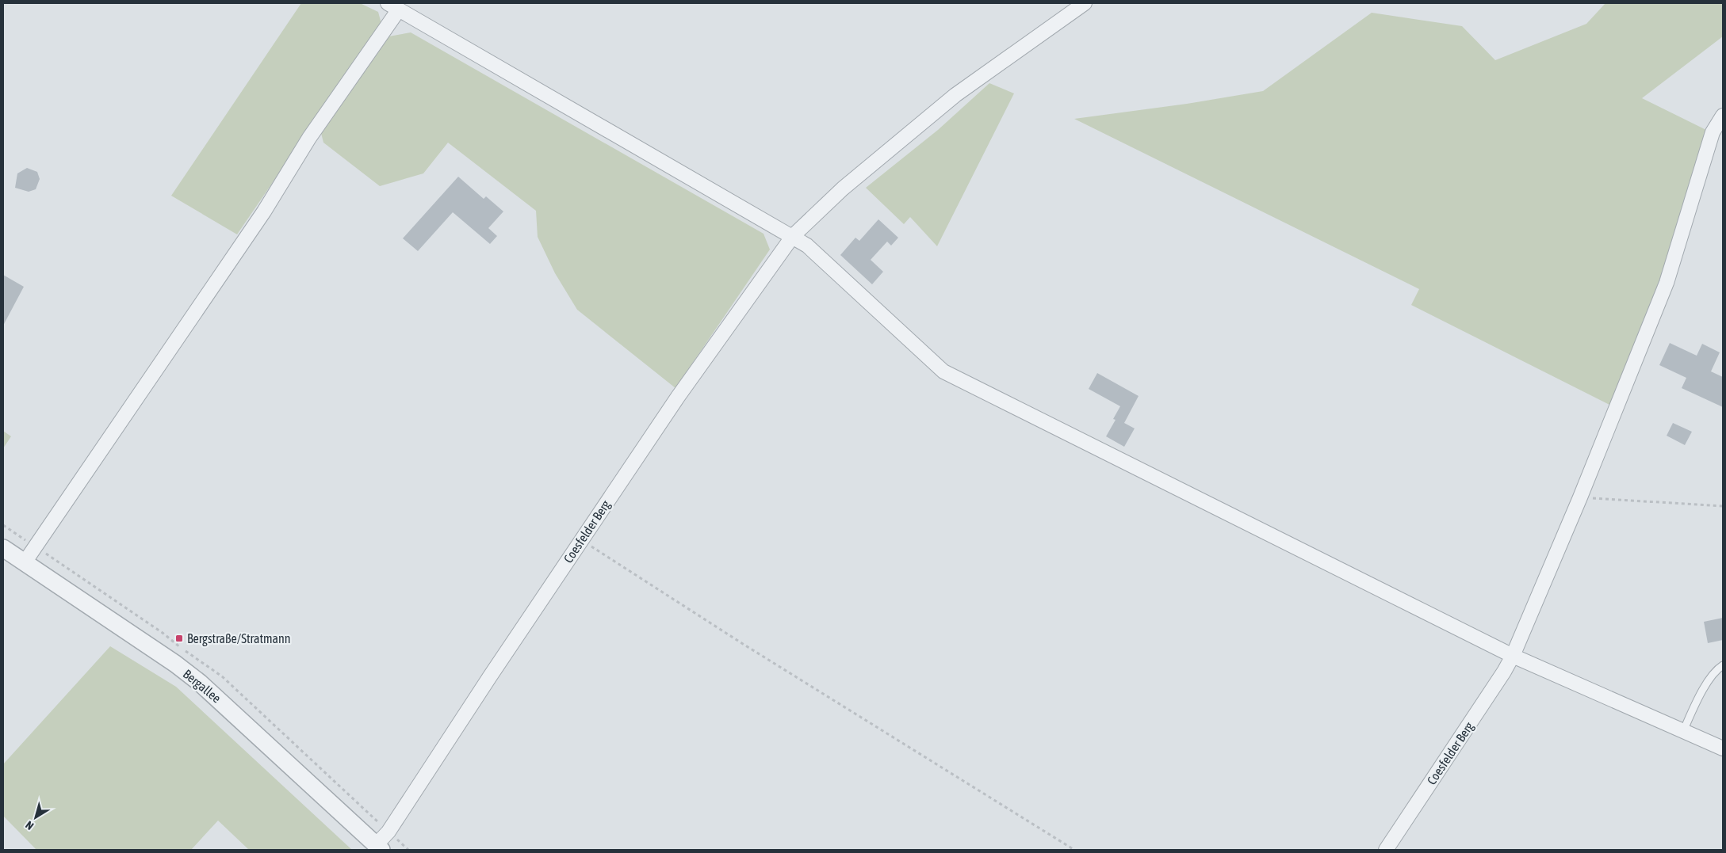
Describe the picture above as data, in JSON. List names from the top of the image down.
{
  "streets": {
    "street": ["Coesfelder Berg", "Bergallee"]
  },
  "crossings": [
    ["Coesfelder Berg", "Bergallee"]
  ],
  "places": {
    "transit": ["Bergstraße/Stratmann"]
  },
  "north": "bottom left"
}
